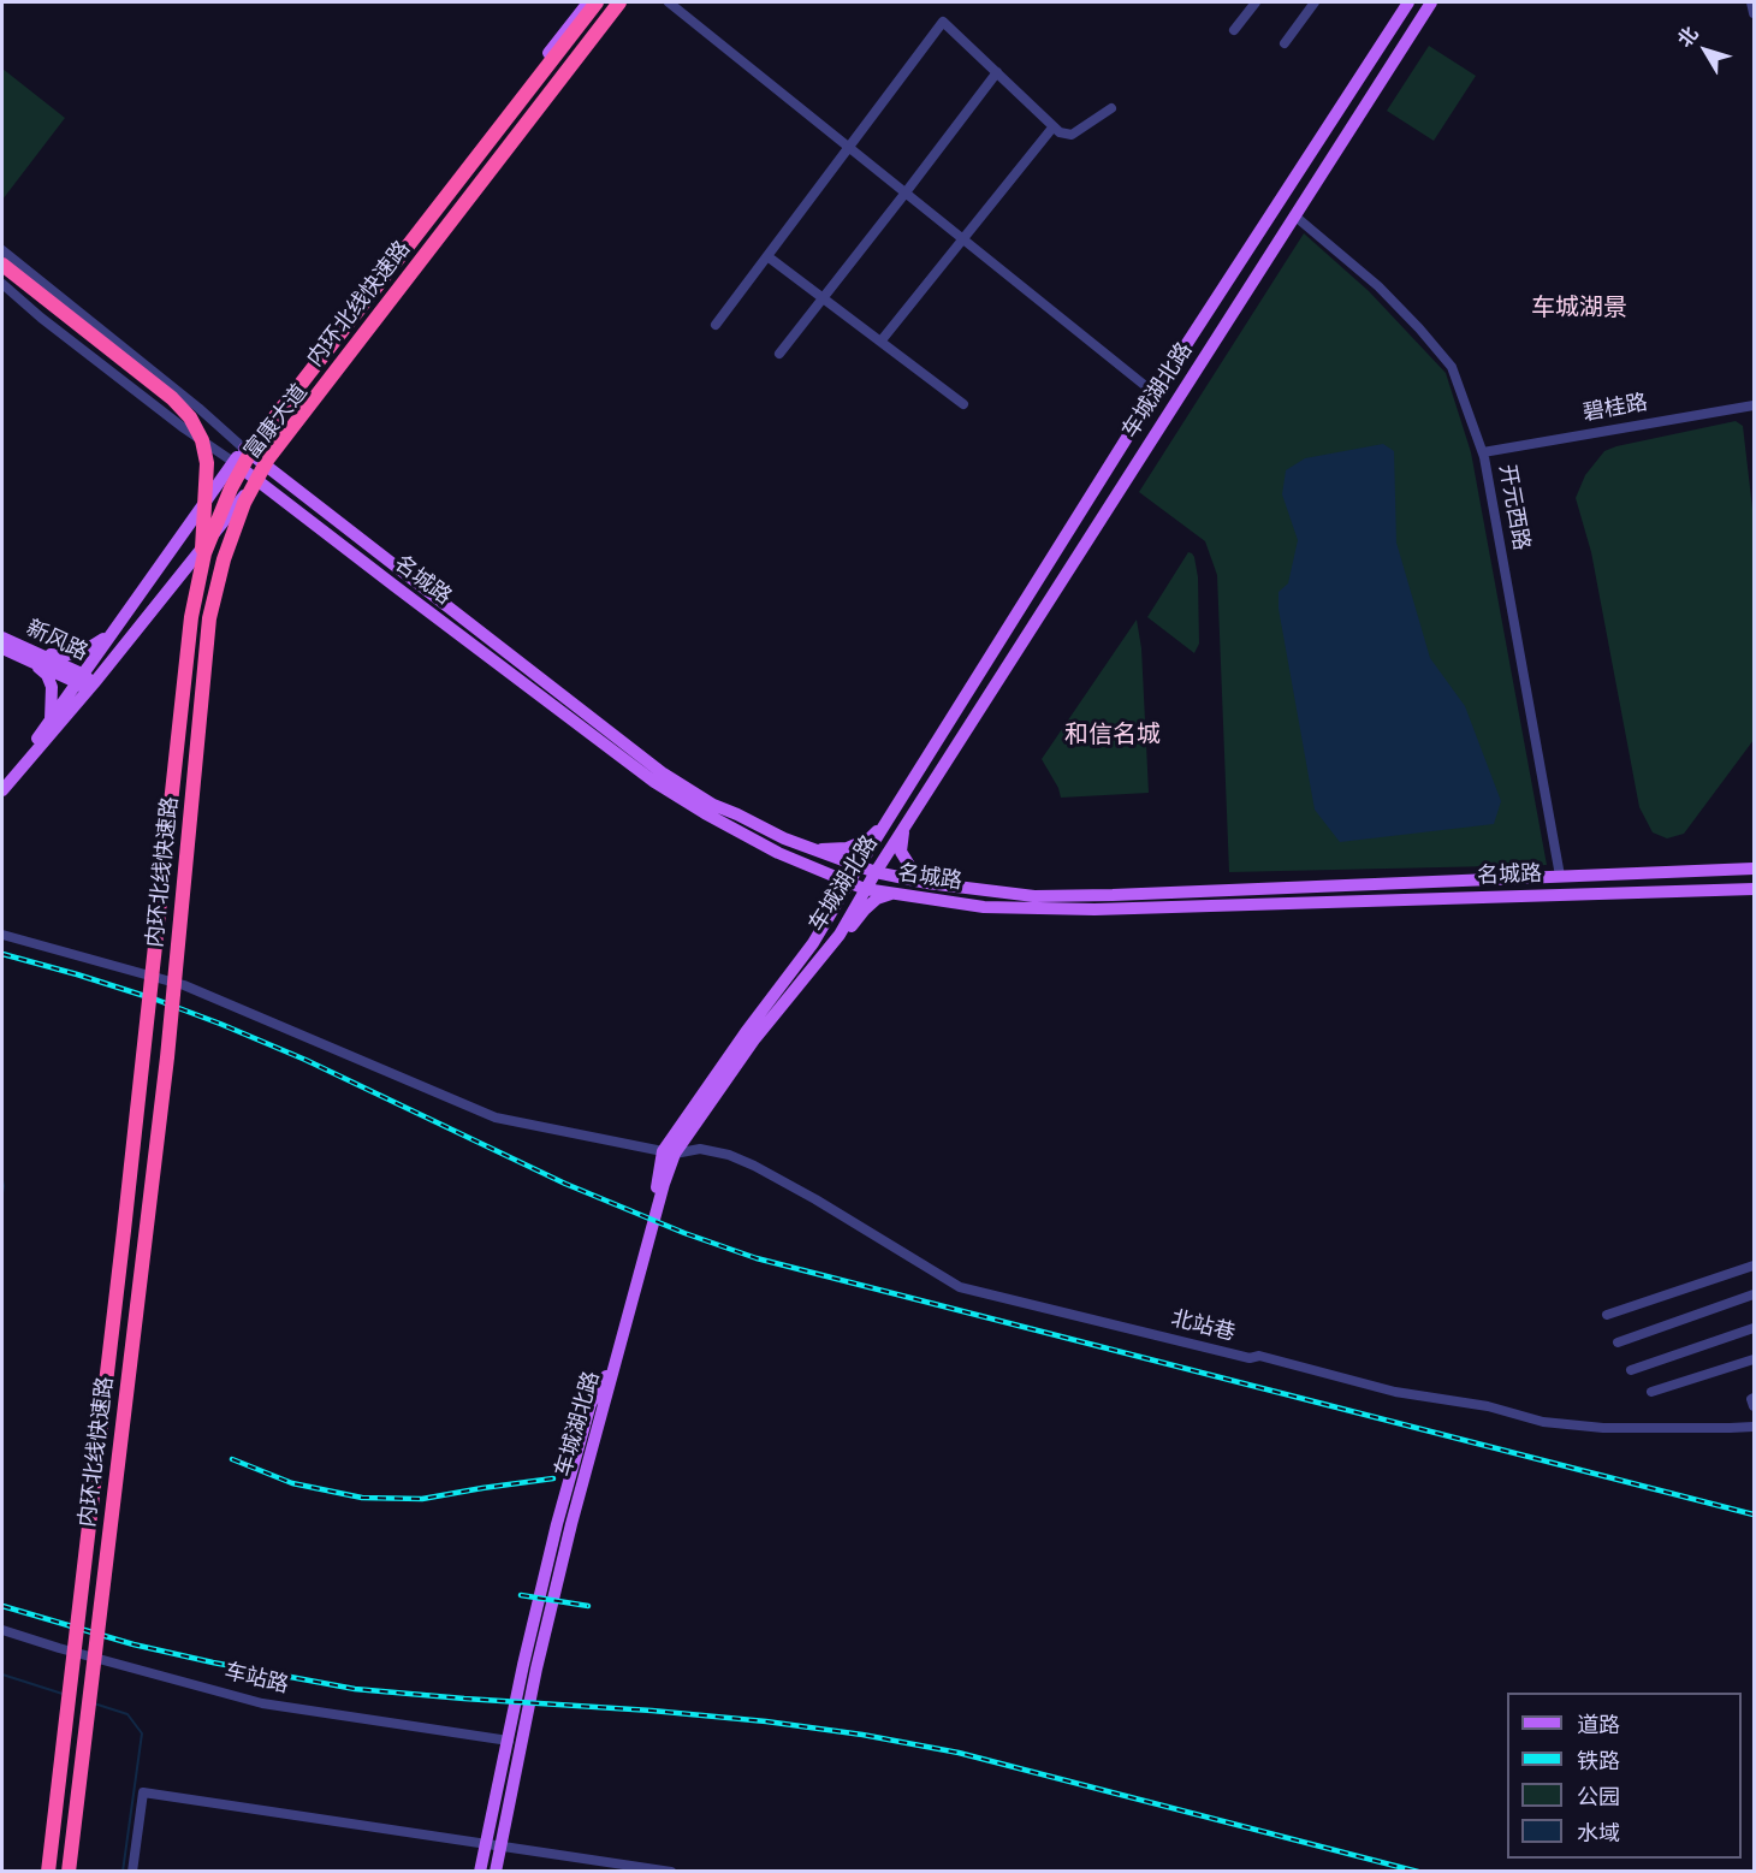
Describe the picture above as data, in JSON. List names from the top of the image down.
{
  "streets": {
    "highway": ["内环北线快速路"],
    "main road": [
      "车城湖北路",
      "富康大道",
      "名城路",
      "新风路"
    ],
    "street": [
      "碧桂路",
      "开元西路",
      "北站巷",
      "车站路"
    ]
  },
  "crossings": [
    ["车城湖北路", "开元西路"],
    ["车城湖北路", "名城路"],
    ["车城湖北路", "北站巷"],
    ["车城湖北路", "车站路"],
    ["碧桂路", "开元西路"],
    ["富康大道", "名城路"],
    ["富康大道", "新风路"],
    ["开元西路", "名城路"]
  ],
  "districts": ["车城湖景", "和信名城"],
  "legend": [
    "道路",
    "铁路",
    "公园",
    "水域"
  ],
  "north": "top left"
}
